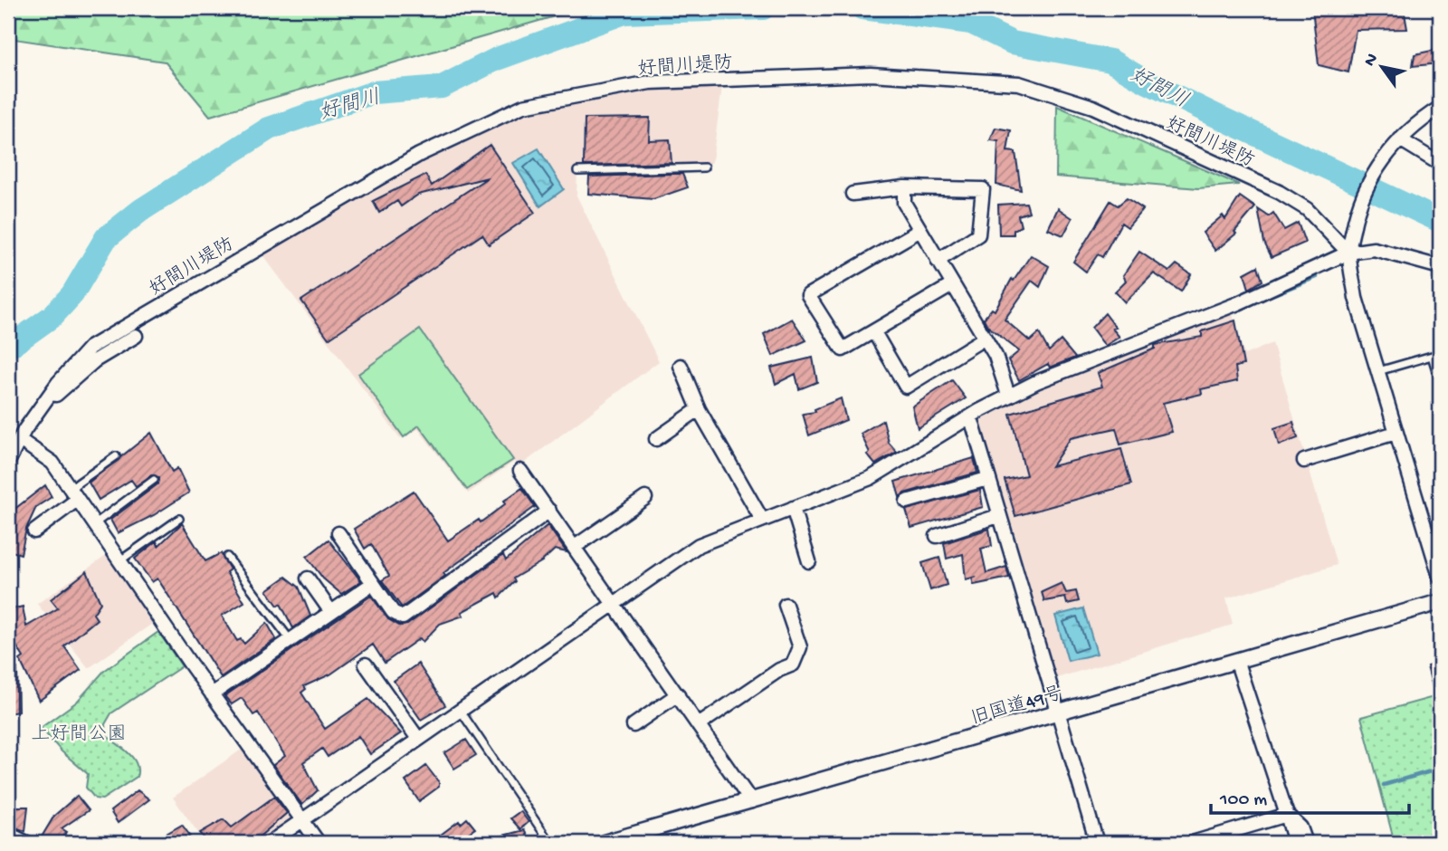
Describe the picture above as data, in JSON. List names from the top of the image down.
{
  "streets": {
    "street": ["好間川堤防", "旧国道49号"]
  },
  "water": ["好間川"],
  "parks": ["上好間公園"],
  "scale_bar": "100 m",
  "north": "top left"
}
